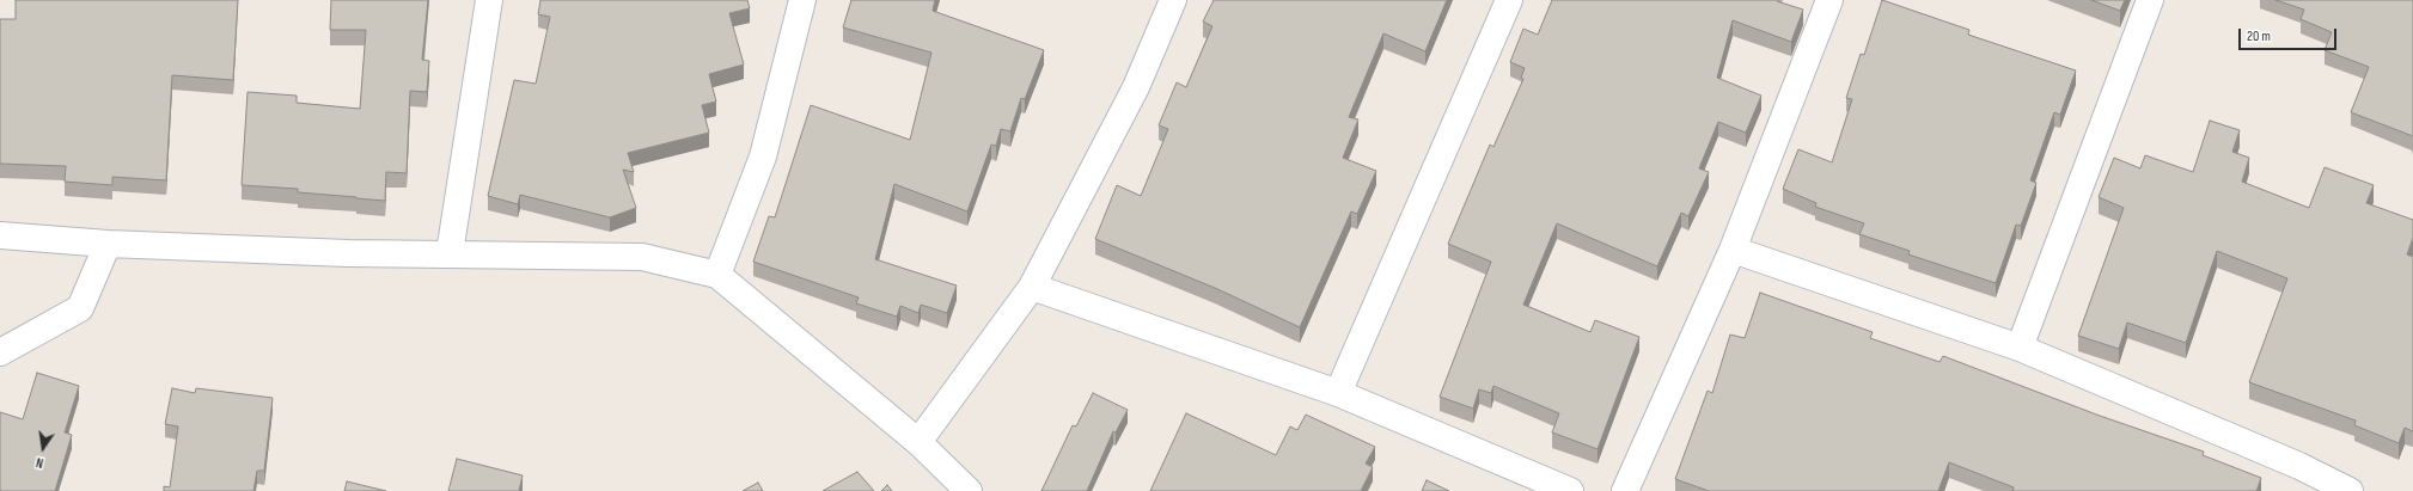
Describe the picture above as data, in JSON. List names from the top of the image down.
{
  "scale_bar": "20 m",
  "north": "bottom"
}
